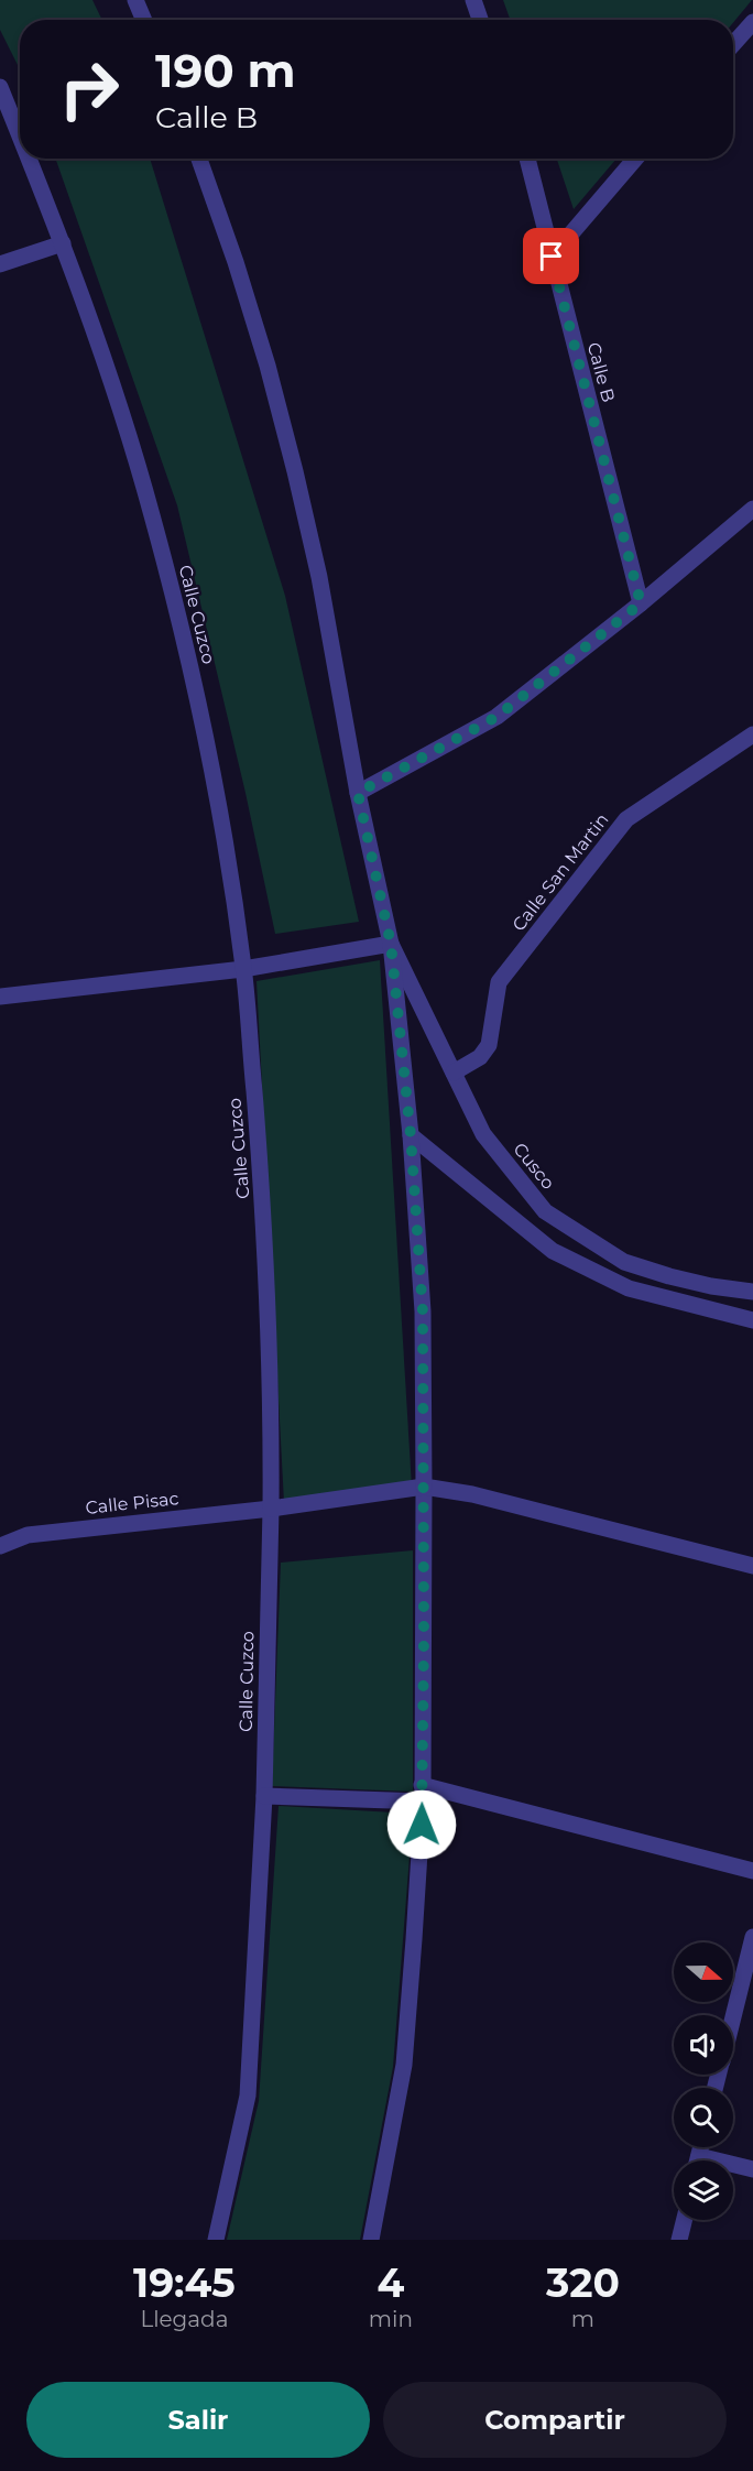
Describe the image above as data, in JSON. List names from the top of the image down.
{
  "streets": {
    "street": [
      "Calle B",
      "Calle Cuzco",
      "Calle San Martin",
      "Cusco",
      "Calle Pisac"
    ]
  },
  "crossings": [
    ["Calle Cuzco", "Calle Pisac"],
    ["Calle San Martin", "Cusco"]
  ],
  "north": "right",
  "page": {
    "turn": ["190 m", "Calle B"],
    "eta": [
      "19:45",
      "Llegada",
      "4",
      "min",
      "320",
      "m"
    ],
    "buttons": ["Salir", "Compartir"]
  }
}
